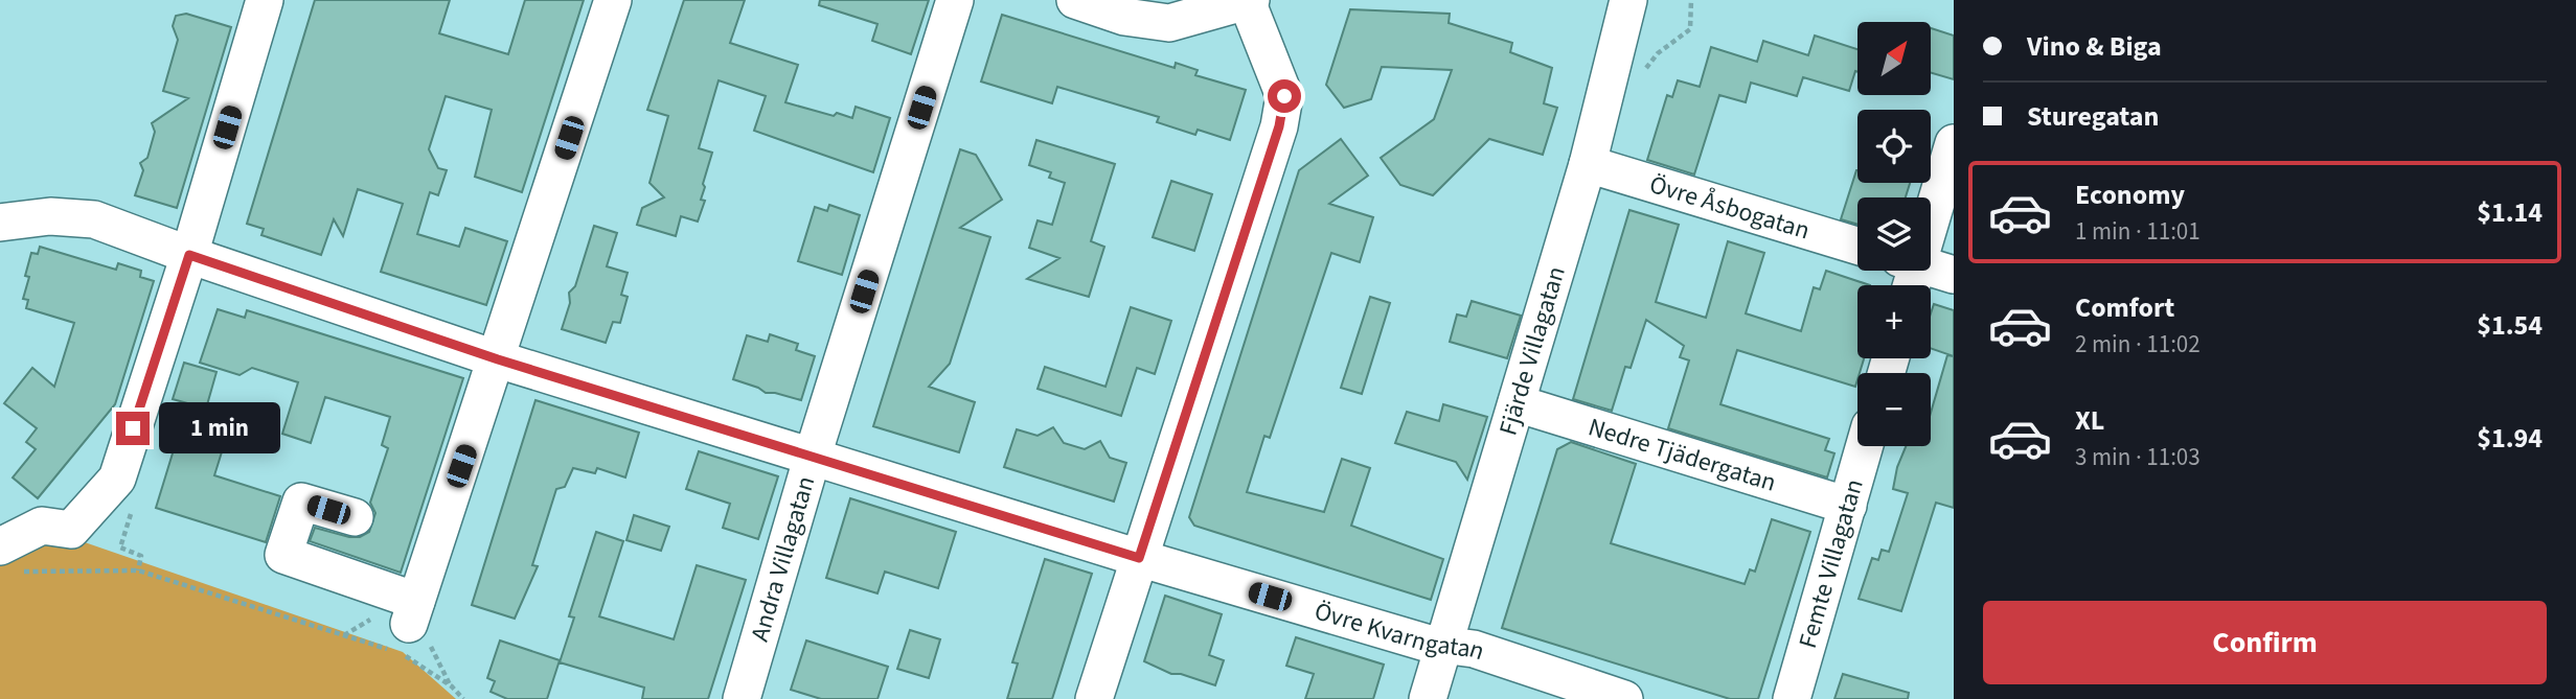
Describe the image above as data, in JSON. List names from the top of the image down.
{
  "streets": {
    "street": [
      "Övre Åsbogatan",
      "Fjärde Villagatan",
      "Nedre Tjädergatan",
      "Andra Villagatan",
      "Femte Villagatan",
      "Övre Kvarngatan"
    ]
  },
  "crossings": [
    ["Övre Åsbogatan", "Fjärde Villagatan"],
    ["Fjärde Villagatan", "Nedre Tjädergatan"],
    ["Fjärde Villagatan", "Övre Kvarngatan"],
    ["Nedre Tjädergatan", "Femte Villagatan"],
    ["Andra Villagatan", "Övre Kvarngatan"]
  ],
  "north": "top right",
  "page": {
    "banner": ["Vino & Biga", "Sturegatan"],
    "map_buttons": ["+", "−"],
    "list": [
      {
        "name": "Economy",
        "note": "1 min · 11:01",
        "value": "$1.14"
      },
      {
        "name": "Comfort",
        "note": "2 min · 11:02",
        "value": "$1.54"
      },
      {
        "name": "XL",
        "note": "3 min · 11:03",
        "value": "$1.94"
      }
    ],
    "bubble": "1 min",
    "buttons": "Confirm"
  }
}
